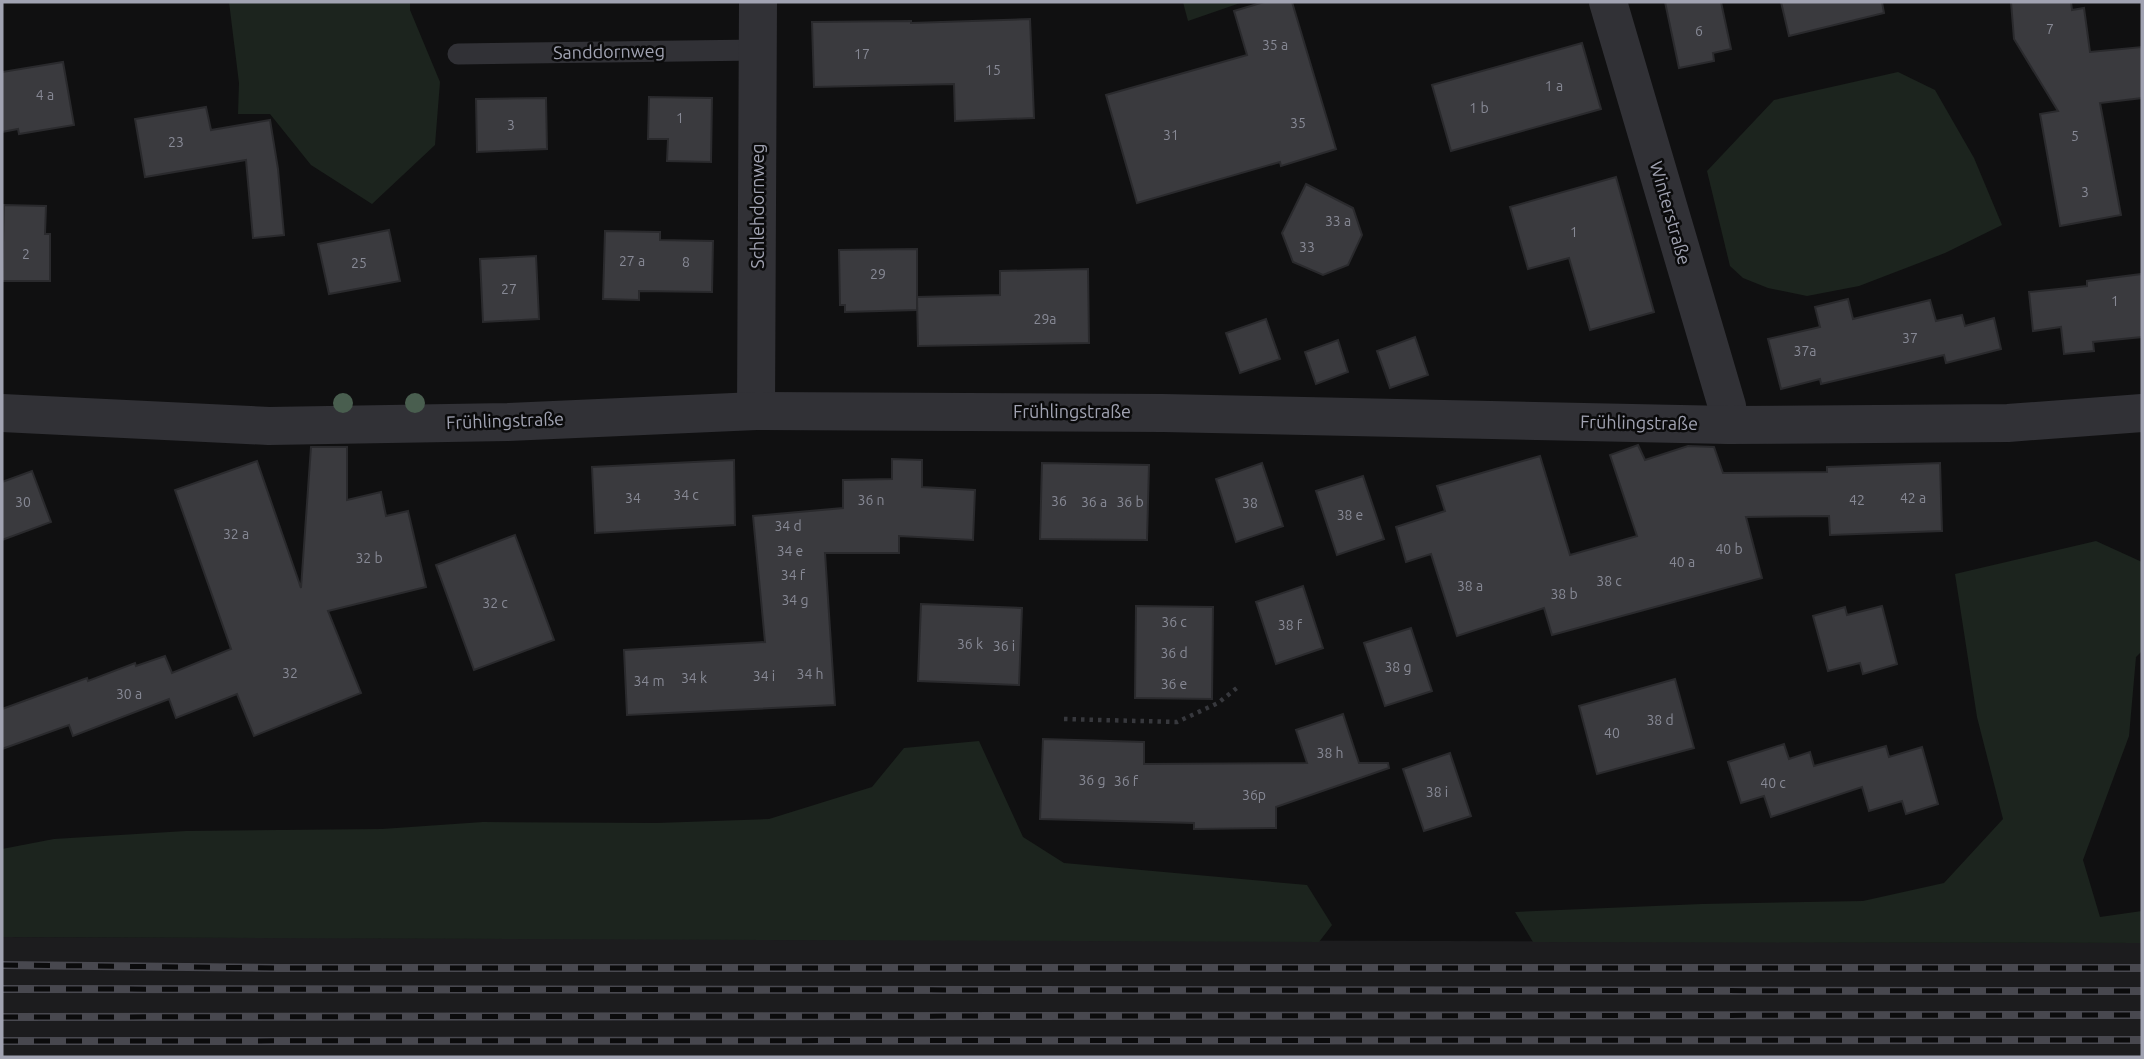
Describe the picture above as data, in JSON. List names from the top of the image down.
{
  "streets": {
    "street": ["Schlehdornweg", "Winterstraße", "Frühlingstraße"],
    "lane": ["Sanddornweg"]
  },
  "crossings": [
    ["Sanddornweg", "Schlehdornweg"],
    ["Schlehdornweg", "Frühlingstraße"],
    ["Winterstraße", "Frühlingstraße"]
  ],
  "house_numbers": [
    "7",
    "6",
    "35 a",
    "17",
    "15",
    "1 a",
    "4 a",
    "1 b",
    "1",
    "35",
    "3",
    "31",
    "5",
    "23",
    "3",
    "33 a",
    "1",
    "33",
    "2",
    "27 a",
    "8",
    "25",
    "29",
    "27",
    "1",
    "29a",
    "37",
    "37a",
    "34 c",
    "34",
    "42 a",
    "36 n",
    "42",
    "36",
    "30",
    "36 a",
    "36 b",
    "38",
    "38 e",
    "34 d",
    "32 a",
    "40 b",
    "34 e",
    "32 b",
    "40 a",
    "34 f",
    "38 c",
    "38 a",
    "38 b",
    "34 g",
    "32 c",
    "36 c",
    "38 f",
    "36 k",
    "36 i",
    "36 d",
    "38 g",
    "32",
    "34 h",
    "34 i",
    "34 k",
    "34 m",
    "36 e",
    "30 a",
    "38 d",
    "40",
    "38 h",
    "36 g",
    "36 f",
    "40 c",
    "38 i",
    "36p"
  ]
}
